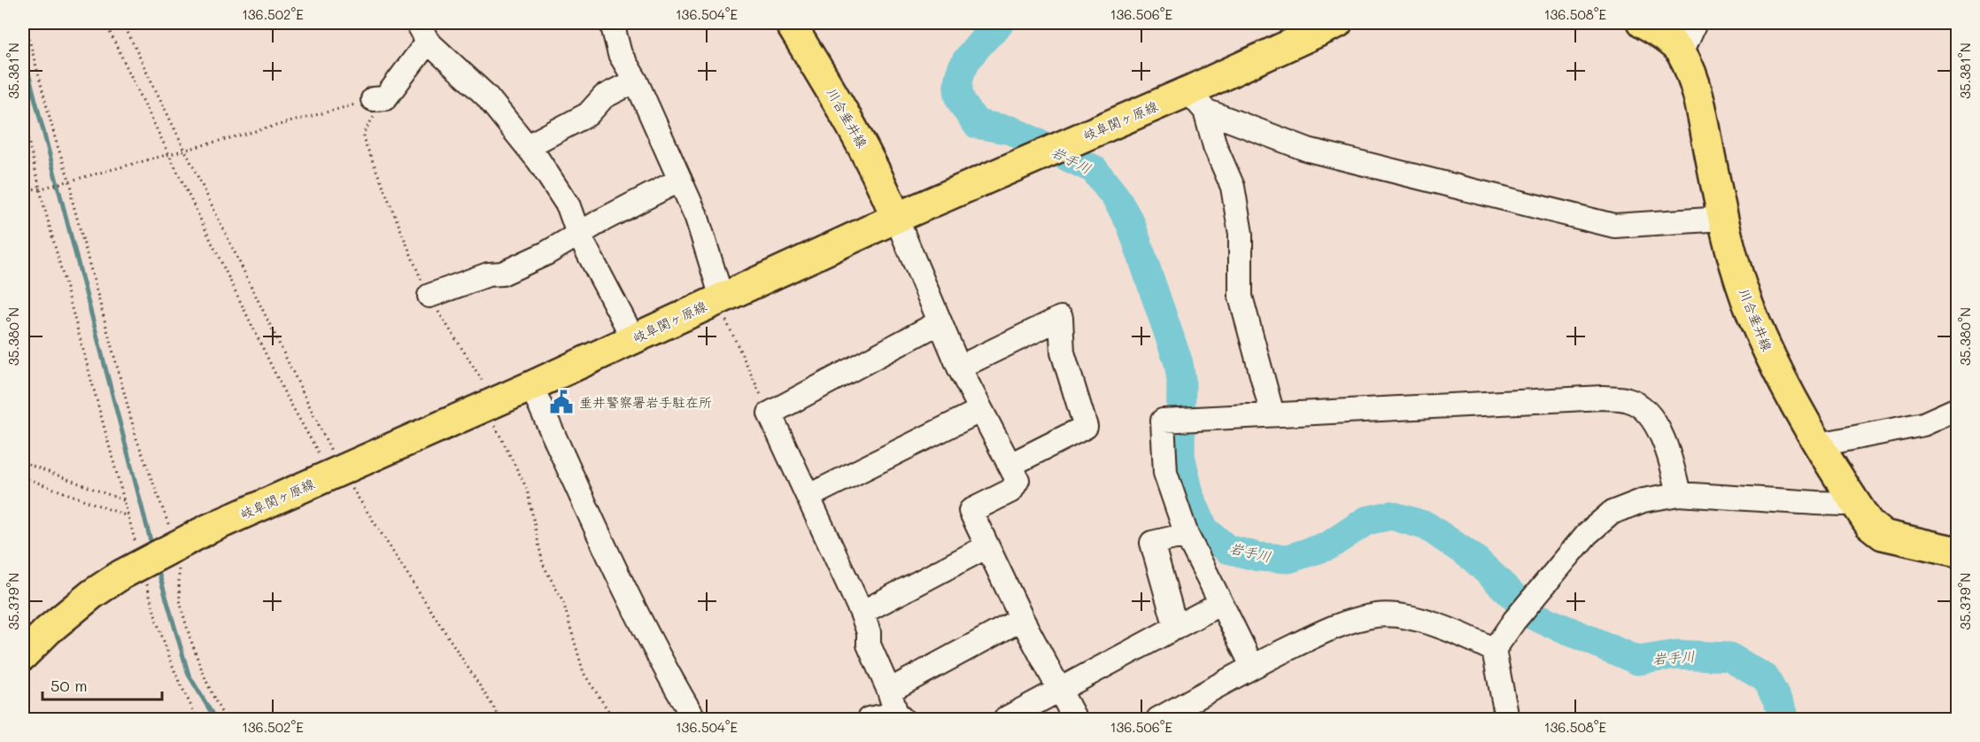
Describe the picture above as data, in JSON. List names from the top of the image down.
{
  "streets": {
    "main road": ["川合垂井線", "岐阜関ヶ原線"]
  },
  "crossings": [
    ["川合垂井線", "岐阜関ヶ原線"]
  ],
  "water": ["岩手川"],
  "places": {
    "public building": ["垂井警察署岩手駐在所"]
  },
  "scale_bar": "50 m",
  "coordinates": [
    "136.502°E",
    "136.504°E",
    "136.506°E",
    "136.508°E",
    "35.381°N",
    "35.380°N",
    "35.379°N"
  ]
}
